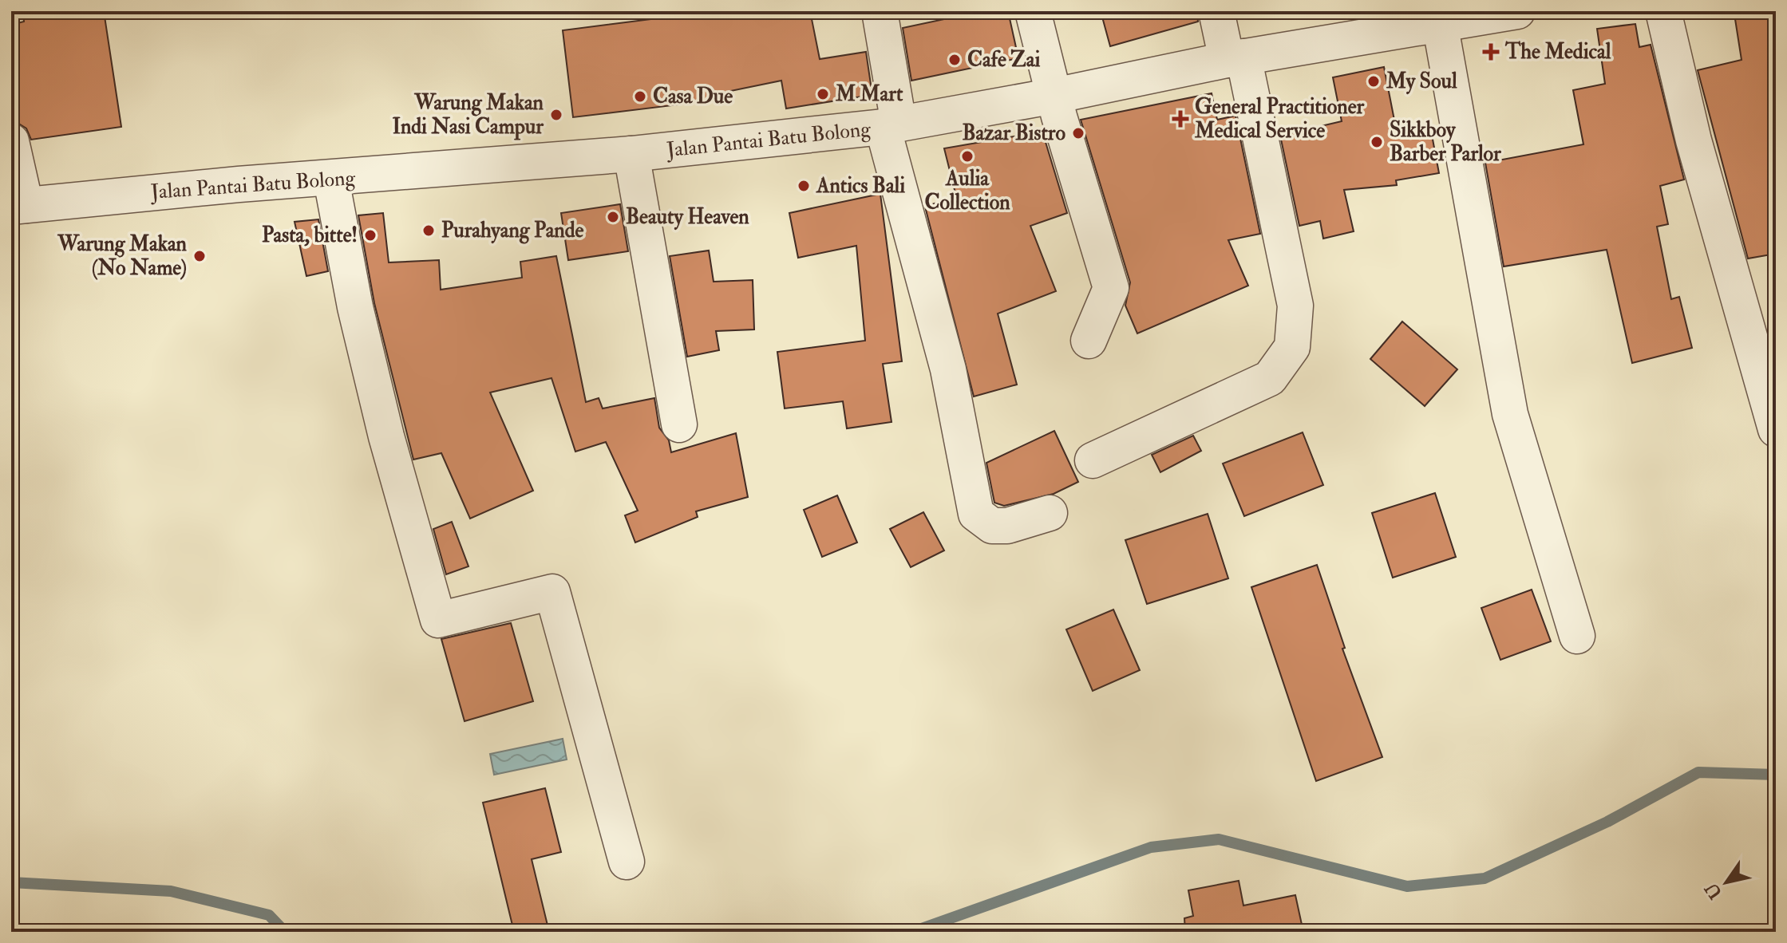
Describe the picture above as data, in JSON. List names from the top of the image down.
{
  "streets": {
    "street": ["Jalan Pantai Batu Bolong"]
  },
  "places": {
    "health": ["The Medical", "General Practitioner Medical Service"],
    "other": [
      "Cafe Zai",
      "My Soul",
      "M Mart",
      "Casa Due",
      "Warung Makan Indi Nasi Campur",
      "Bazar Bistro",
      "Sikkboy Barber Parlor",
      "Aulia Collection",
      "Antics Bali",
      "Beauty Heaven",
      "Purahyang Pande",
      "Pasta, bitte!",
      "Warung Makan (No Name)"
    ]
  },
  "north": "bottom left"
}
